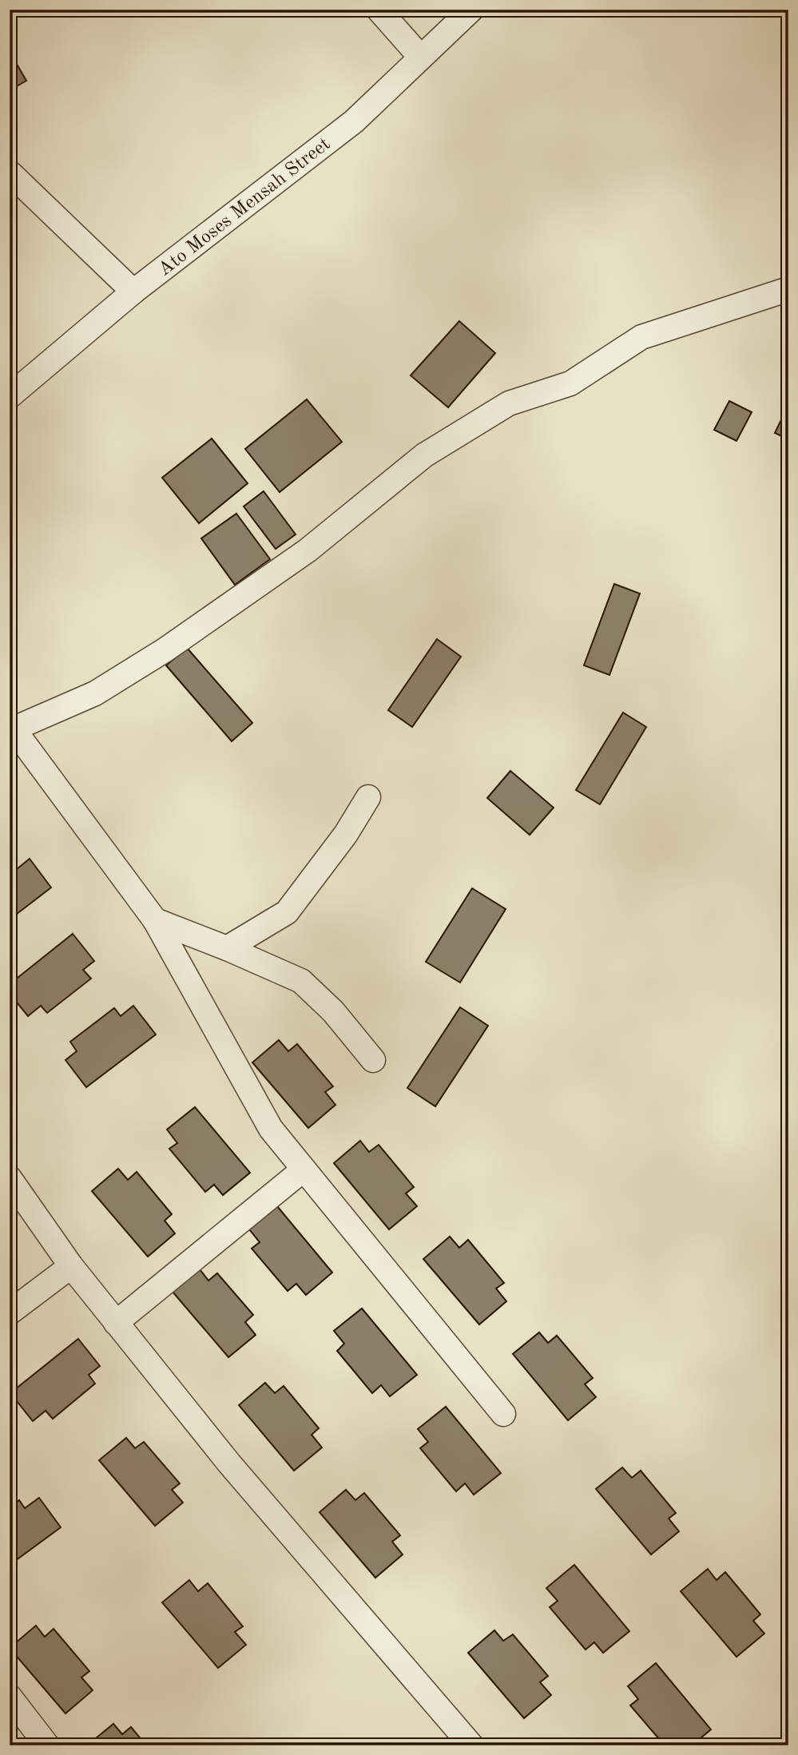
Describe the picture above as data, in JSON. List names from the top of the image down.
{
  "streets": {
    "street": ["Ato Moses Mensah Street"]
  }
}
